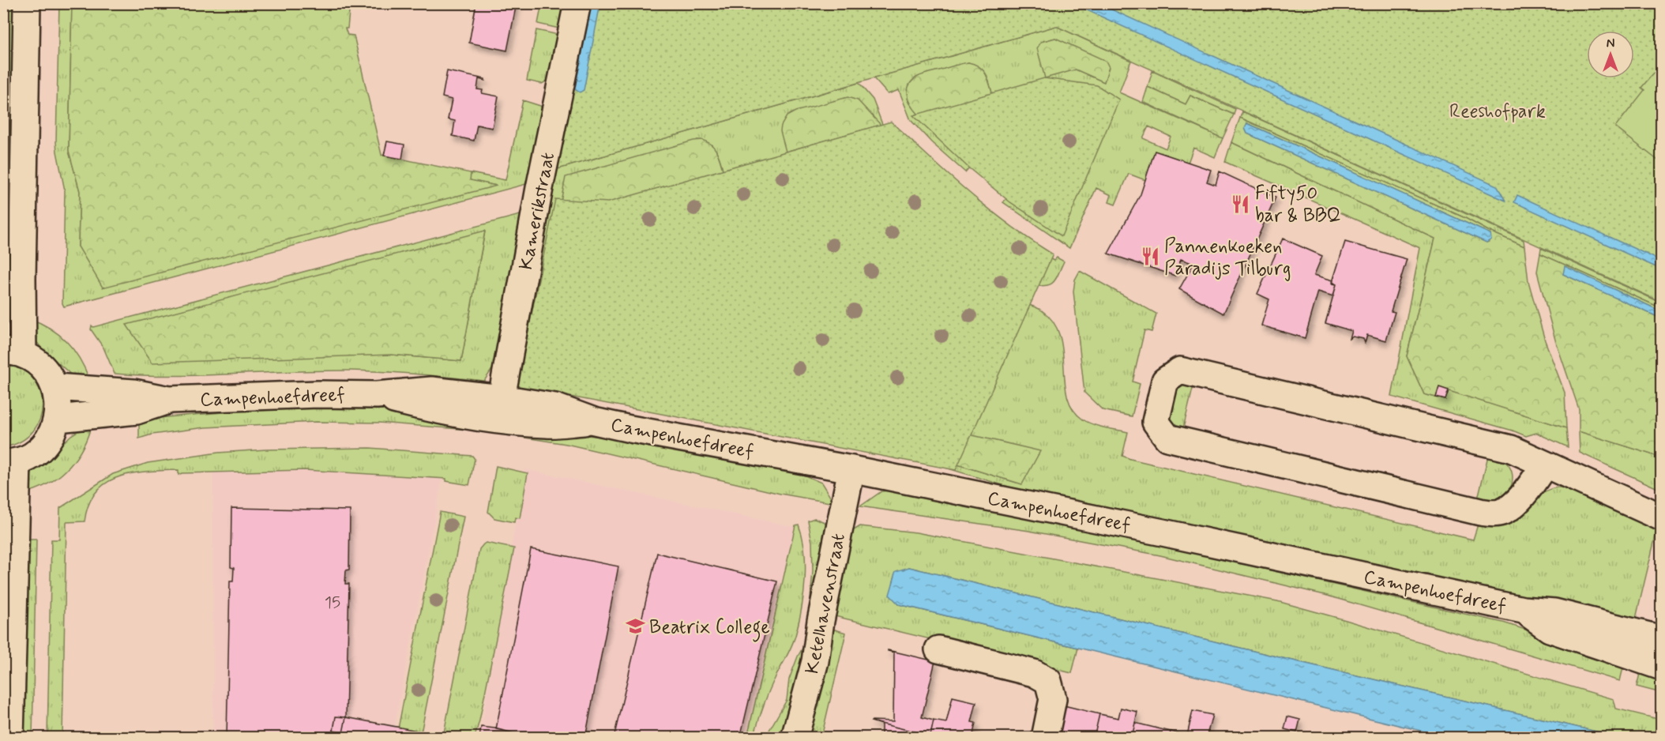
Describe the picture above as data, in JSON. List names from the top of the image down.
{
  "streets": {
    "street": ["Kamerikstraat", "Campenhoefdreef", "Ketelhavenstraat"]
  },
  "crossings": [
    ["Kamerikstraat", "Campenhoefdreef"],
    ["Campenhoefdreef", "Ketelhavenstraat"]
  ],
  "parks": ["Reeshofpark"],
  "places": {
    "restaurant": ["Fifty50 bar & BBQ", "Pannenkoeken Paradijs Tilburg"],
    "school or university": ["Beatrix College"]
  },
  "house_numbers": ["15"],
  "north": "top"
}
